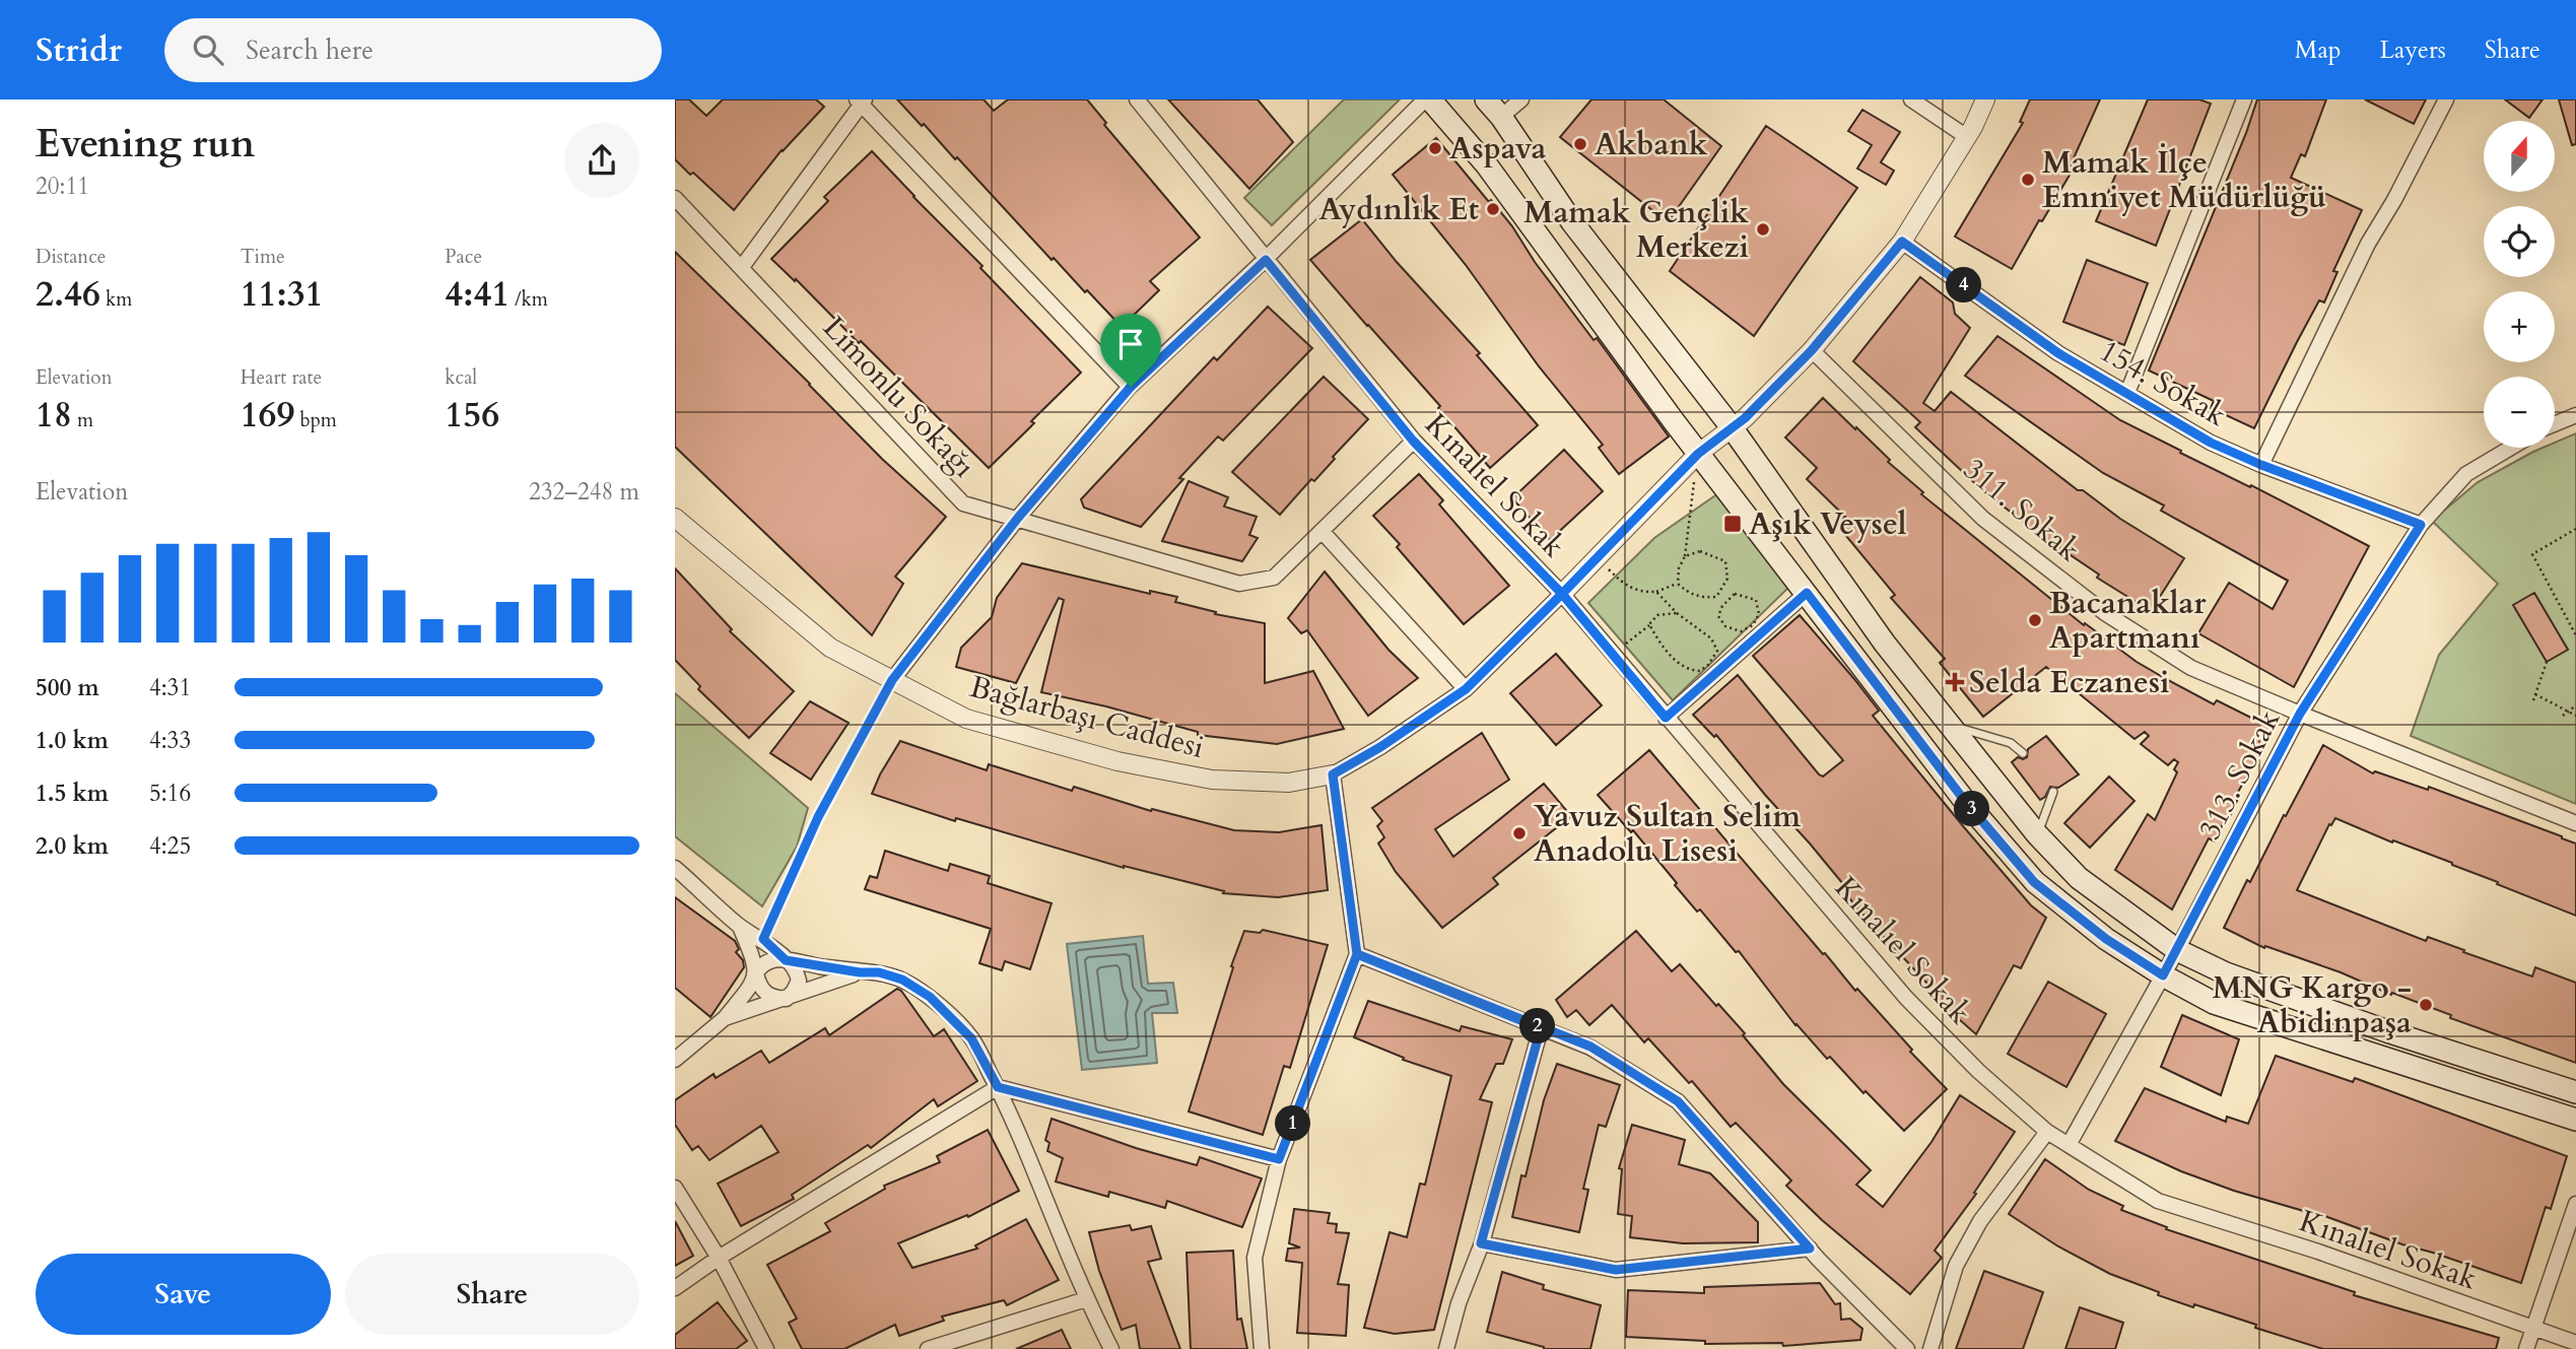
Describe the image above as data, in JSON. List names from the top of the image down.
{
  "streets": {
    "street": [
      "154. Sokak",
      "Limonlu Sokağı",
      "Kınalıel Sokak",
      "311. Sokak",
      "Bağlarbaşı Caddesi",
      "313. Sokak"
    ]
  },
  "crossings": [
    ["154. Sokak", "313. Sokak"],
    ["Limonlu Sokağı", "Kınalıel Sokak"],
    ["Kınalıel Sokak", "313. Sokak"],
    ["311. Sokak", "313. Sokak"]
  ],
  "places": {
    "other": [
      "Akbank",
      "Aspava",
      "Mamak İlçe Emniyet Müdürlüğü",
      "Aydınlık Et",
      "Mamak Gençlik Merkezi",
      "Bacanaklar Apartmanı",
      "Yavuz Sultan Selim Anadolu Lisesi",
      "MNG Kargo - Abidinpaşa"
    ],
    "transit": ["Aşık Veysel"],
    "health": ["Selda Eczanesi"]
  },
  "north": "top",
  "page": {
    "header": "Stridr",
    "search": "Search here",
    "nav": ["Map", "Layers", "Share"],
    "heading": ["Evening run", "20:11"],
    "map_buttons": ["+", "−"],
    "stats": [
      ["Distance", "2.46 km"],
      ["Time", "11:31"],
      ["Pace", "4:41 /km"],
      ["Elevation", "18 m"],
      ["Heart rate", "169 bpm"],
      ["kcal", "156"]
    ],
    "pins": [
      "4",
      "3",
      "2",
      "1"
    ],
    "chart": ["Elevation", "232–248 m"],
    "list": [
      {
        "name": "500 m",
        "note": "4:31"
      },
      {
        "name": "1.0 km",
        "note": "4:33"
      },
      {
        "name": "1.5 km",
        "note": "5:16"
      },
      {
        "name": "2.0 km",
        "note": "4:25"
      }
    ],
    "buttons": ["Save", "Share"]
  }
}
